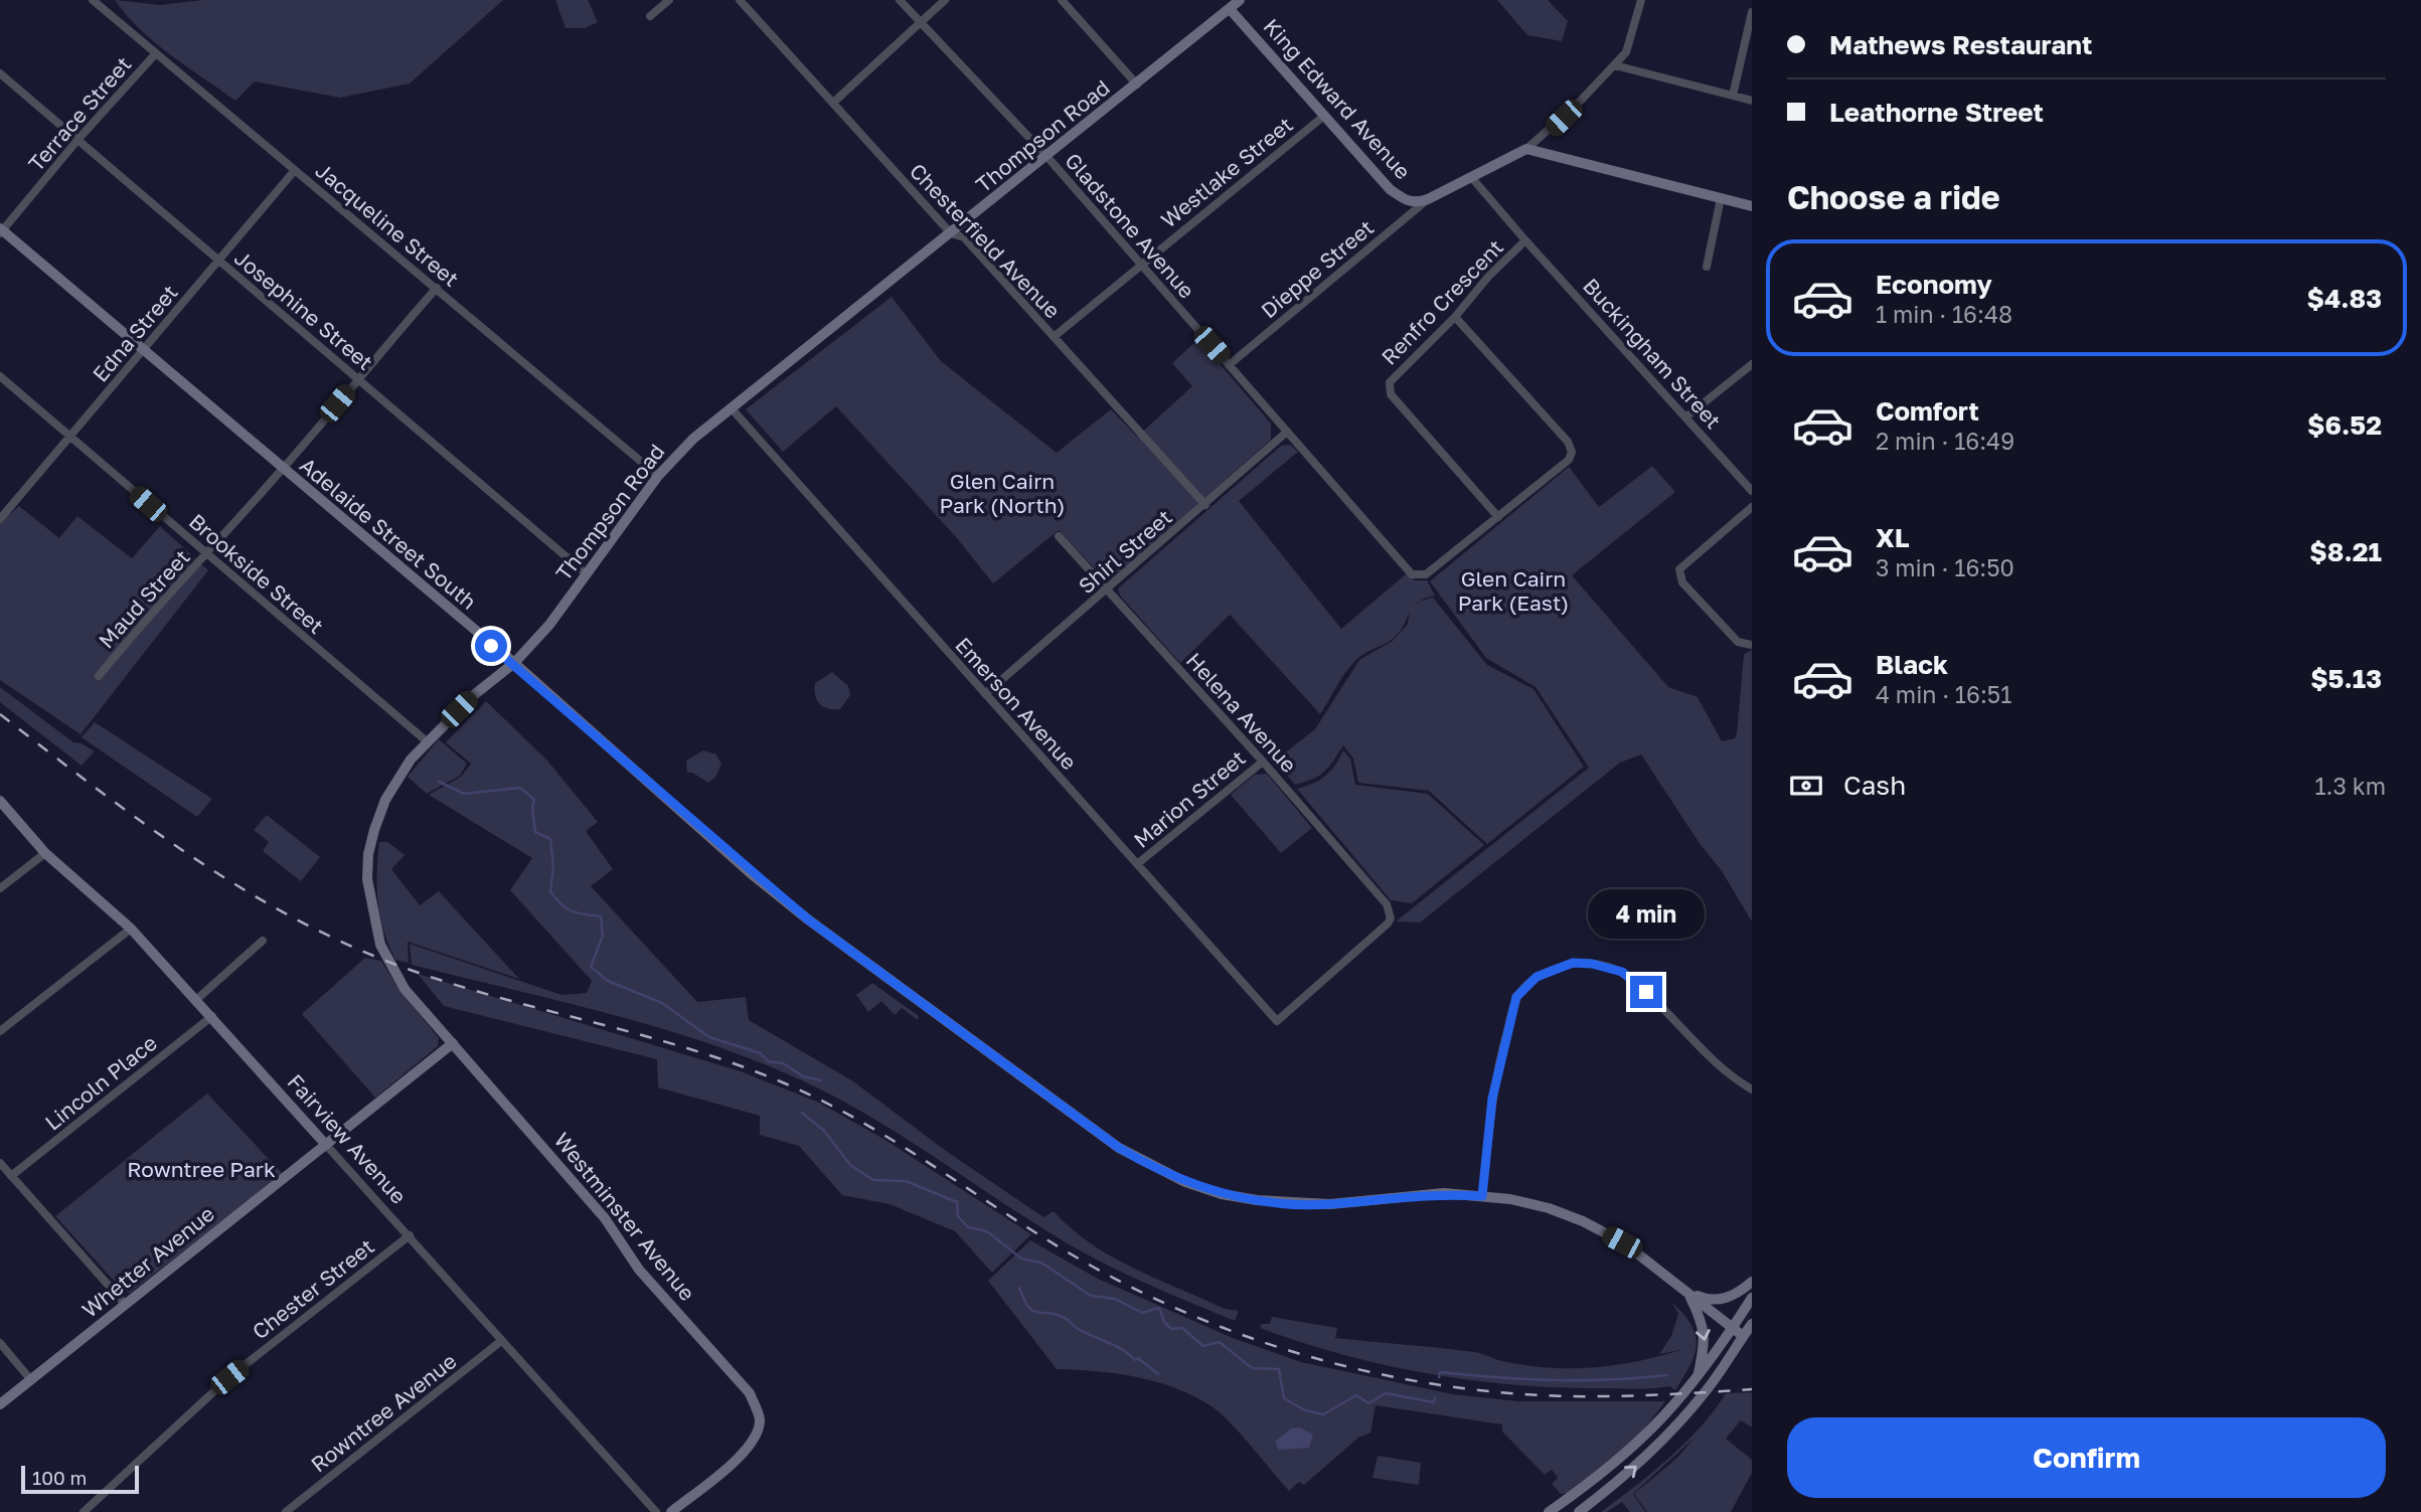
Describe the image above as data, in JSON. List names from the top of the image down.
{
  "streets": {
    "street": [
      "King Edward Avenue",
      "Terrace Street",
      "Thompson Road",
      "Westlake Street",
      "Jacqueline Street",
      "Gladstone Avenue",
      "Chesterfield Avenue",
      "Dieppe Street",
      "Renfro Crescent",
      "Josephine Street",
      "Edna Street",
      "Buckingham Street",
      "Adelaide Street South",
      "Shirl Street",
      "Brookside Street",
      "Maud Street",
      "Emerson Avenue",
      "Helena Avenue",
      "Marion Street",
      "Lincoln Place",
      "Fairview Avenue",
      "Westminster Avenue",
      "Whetter Avenue",
      "Chester Street",
      "Rowntree Avenue"
    ]
  },
  "crossings": [
    ["King Edward Avenue", "Thompson Road"],
    ["King Edward Avenue", "Westlake Street"],
    ["King Edward Avenue", "Dieppe Street"],
    ["Terrace Street", "Jacqueline Street"],
    ["Terrace Street", "Josephine Street"],
    ["Terrace Street", "Adelaide Street South"],
    ["Thompson Road", "Jacqueline Street"],
    ["Thompson Road", "Gladstone Avenue"],
    ["Thompson Road", "Chesterfield Avenue"],
    ["Thompson Road", "Josephine Street"],
    ["Thompson Road", "Adelaide Street South"],
    ["Thompson Road", "Brookside Street"],
    ["Thompson Road", "Emerson Avenue"],
    ["Thompson Road", "Westminster Avenue"],
    ["Thompson Road", "Whetter Avenue"],
    ["Westlake Street", "Gladstone Avenue"],
    ["Westlake Street", "Chesterfield Avenue"],
    ["Jacqueline Street", "Edna Street"],
    ["Jacqueline Street", "Maud Street"],
    ["Gladstone Avenue", "Dieppe Street"],
    ["Gladstone Avenue", "Renfro Crescent"],
    ["Gladstone Avenue", "Shirl Street"],
    ["Chesterfield Avenue", "Shirl Street"],
    ["Renfro Crescent", "Buckingham Street"],
    ["Josephine Street", "Edna Street"],
    ["Josephine Street", "Maud Street"],
    ["Edna Street", "Adelaide Street South"],
    ["Edna Street", "Brookside Street"],
    ["Adelaide Street South", "Maud Street"],
    ["Shirl Street", "Emerson Avenue"],
    ["Shirl Street", "Helena Avenue"],
    ["Brookside Street", "Maud Street"],
    ["Emerson Avenue", "Helena Avenue"],
    ["Emerson Avenue", "Marion Street"],
    ["Helena Avenue", "Marion Street"],
    ["Lincoln Place", "Fairview Avenue"],
    ["Fairview Avenue", "Whetter Avenue"],
    ["Fairview Avenue", "Chester Street"],
    ["Fairview Avenue", "Rowntree Avenue"],
    ["Westminster Avenue", "Whetter Avenue"]
  ],
  "parks": ["Glen Cairn Park (North)", "Glen Cairn Park (East)", "Rowntree Park"],
  "scale_bar": "100 m",
  "page": {
    "banner": ["Mathews Restaurant", "Leathorne Street"],
    "heading": "Choose a ride",
    "list": [
      {
        "name": "Economy",
        "note": "1 min · 16:48",
        "value": "$4.83"
      },
      {
        "name": "Comfort",
        "note": "2 min · 16:49",
        "value": "$6.52"
      },
      {
        "name": "XL",
        "note": "3 min · 16:50",
        "value": "$8.21"
      },
      {
        "name": "Black",
        "note": "4 min · 16:51",
        "value": "$5.13"
      }
    ],
    "pay": ["Cash", "1.3 km"],
    "bubble": "4 min",
    "buttons": "Confirm",
    "scale": "100 m"
  }
}
